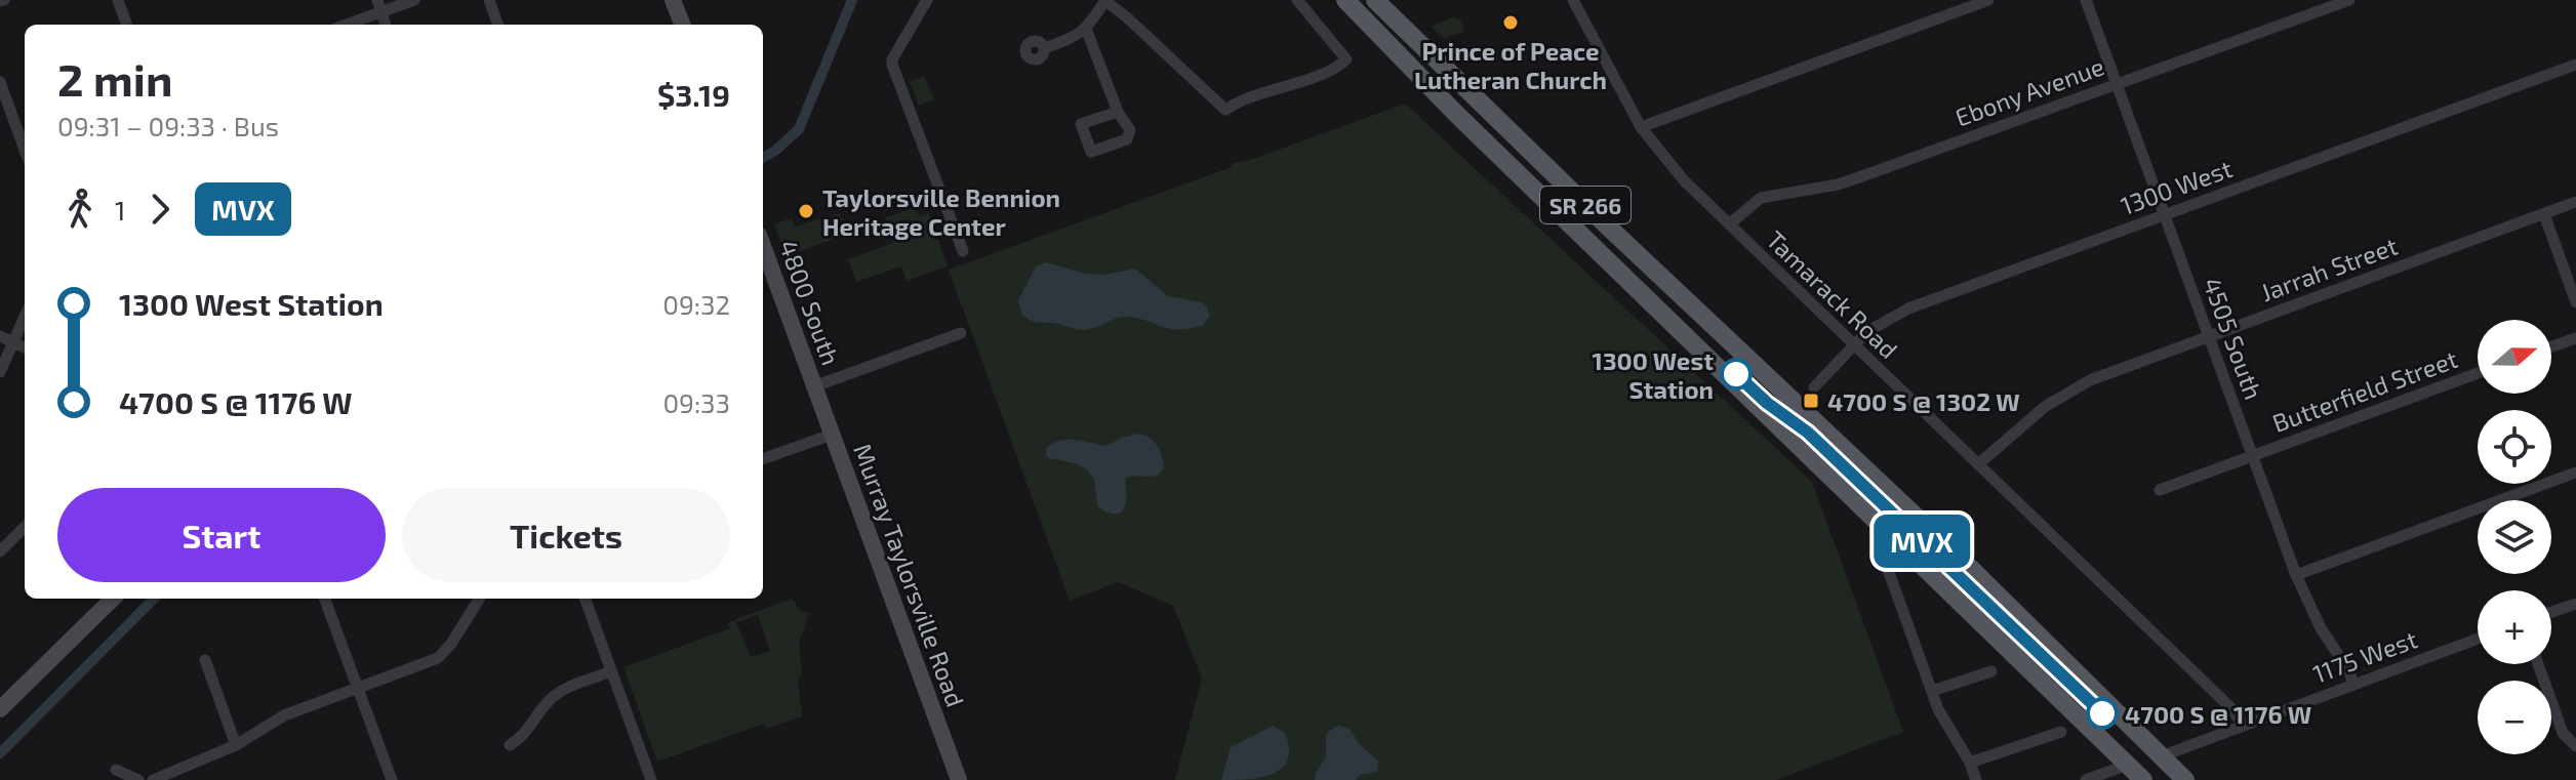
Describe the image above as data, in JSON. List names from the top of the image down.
{
  "streets": {
    "main road": ["SR 266"],
    "street": [
      "Ebony Avenue",
      "1300 West",
      "Jarrah Street",
      "Tamarack Road",
      "4800 South",
      "4505 South",
      "Butterfield Street",
      "Murray Taylorsville Road",
      "1175 West"
    ]
  },
  "crossings": [
    ["Ebony Avenue", "Tamarack Road"],
    ["Ebony Avenue", "4505 South"],
    ["1300 West", "Tamarack Road"],
    ["1300 West", "4505 South"],
    ["SR 266", "1175 West"],
    ["Jarrah Street", "Tamarack Road"],
    ["Jarrah Street", "4505 South"],
    ["Tamarack Road", "1175 West"],
    ["4800 South", "Murray Taylorsville Road"],
    ["4505 South", "Butterfield Street"],
    ["4505 South", "1175 West"]
  ],
  "places": {
    "other": [
      "Prince of Peace Lutheran Church",
      "Taylorsville Bennion Heritage Center",
      "1300 West Station",
      "4700 S @ 1176 W"
    ],
    "transit": ["4700 S @ 1302 W"]
  },
  "lines": ["bus line MVX"],
  "north": "right",
  "page": {
    "on_map": "MVX",
    "heading": ["2 min", "09:31 – 09:33 · Bus", "$3.19"],
    "legs": ["1", "MVX"],
    "list": [
      {
        "name": "1300 West Station",
        "value": "09:32"
      },
      {
        "name": "4700 S @ 1176 W",
        "value": "09:33"
      }
    ],
    "map_buttons": ["+", "−"],
    "buttons": ["Start", "Tickets"]
  }
}
